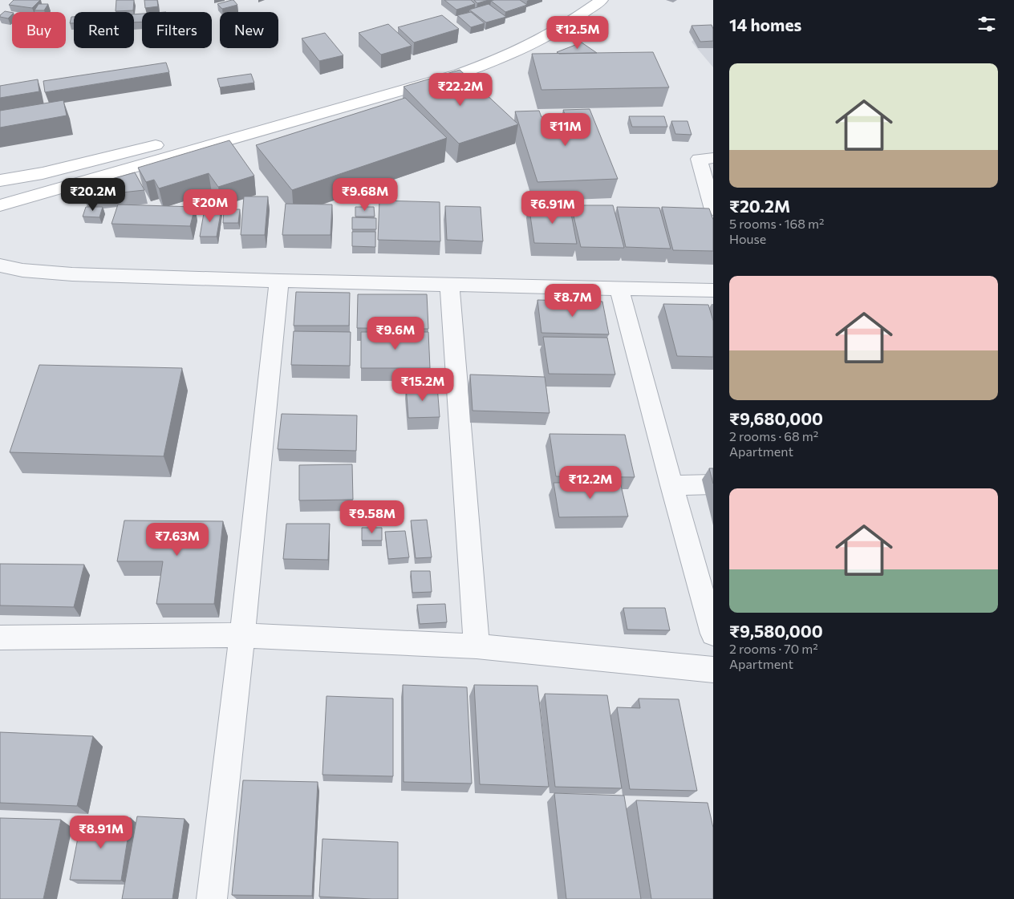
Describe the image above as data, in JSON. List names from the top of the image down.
{
  "page": {
    "heading": "14 homes",
    "chip": [
      "Buy",
      "Rent",
      "Filters",
      "New"
    ],
    "price": [
      "₹12.5M",
      "₹22.2M",
      "₹11M",
      "₹20.2M",
      "₹9.68M",
      "₹20M",
      "₹6.91M",
      "₹8.7M",
      "₹9.6M",
      "₹15.2M",
      "₹12.2M",
      "₹9.58M",
      "₹7.63M",
      "₹8.91M"
    ],
    "list": [
      {
        "name": "₹20.2M",
        "note": "5 rooms · 168 m² · House"
      },
      {
        "name": "₹9,680,000",
        "note": "2 rooms · 68 m² · Apartment"
      },
      {
        "name": "₹9,580,000",
        "note": "2 rooms · 70 m² · Apartment"
      }
    ]
  }
}
